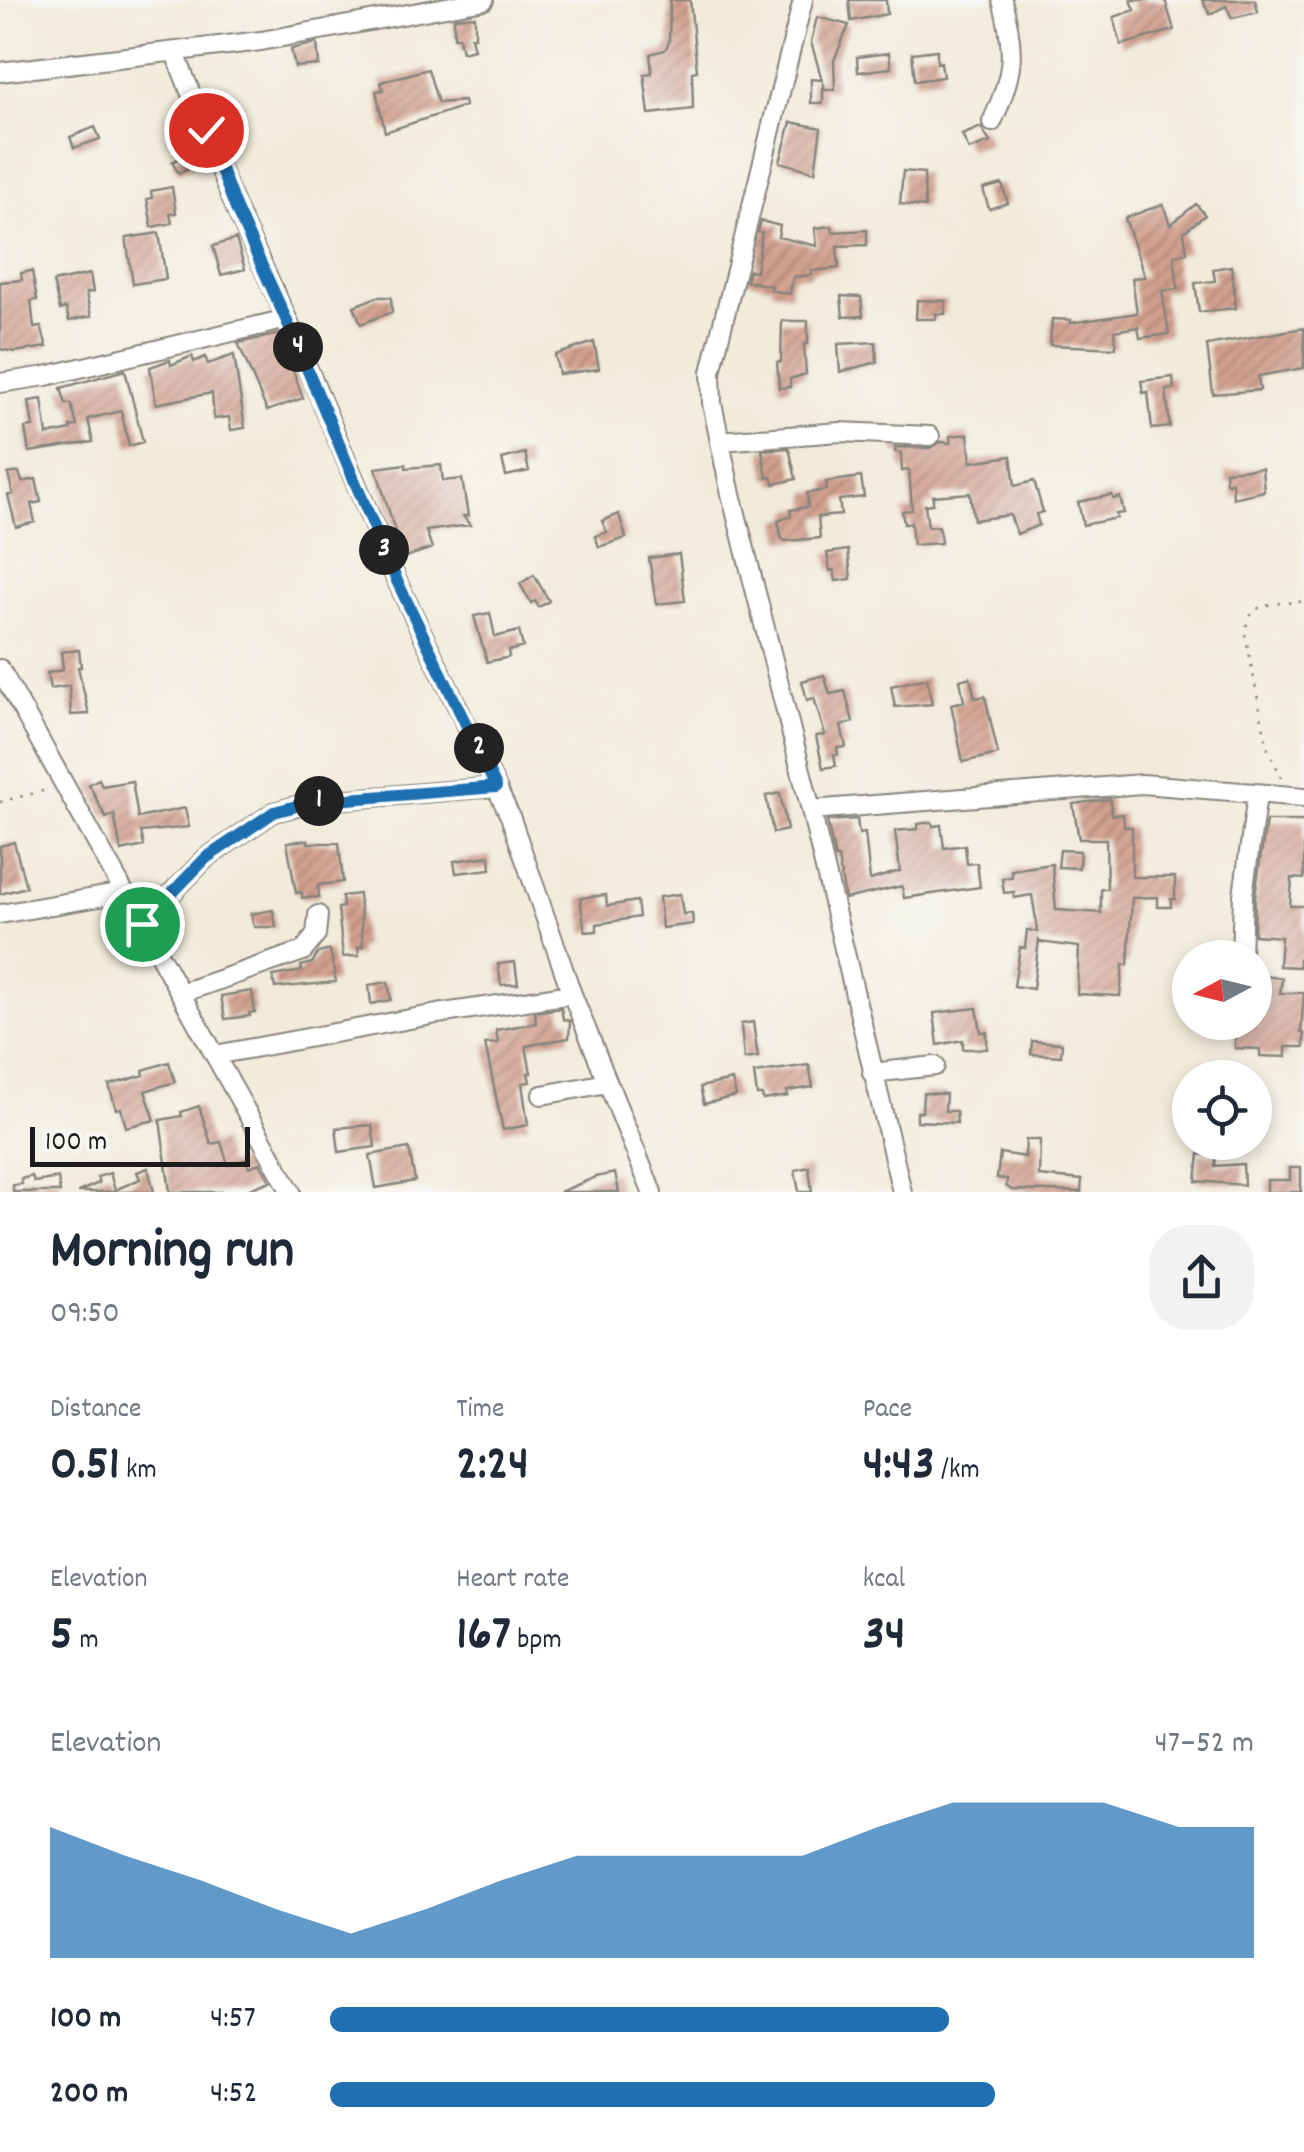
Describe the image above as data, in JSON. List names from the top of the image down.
{
  "scale_bar": "100 m",
  "north": "left",
  "page": {
    "pins": [
      "4",
      "3",
      "2",
      "1"
    ],
    "scale": "100 m",
    "heading": ["Morning run", "09:50"],
    "stats": [
      ["Distance", "0.51 km"],
      ["Time", "2:24"],
      ["Pace", "4:43 /km"],
      ["Elevation", "5 m"],
      ["Heart rate", "167 bpm"],
      ["kcal", "34"]
    ],
    "chart": ["Elevation", "47–52 m"],
    "list": [
      {
        "name": "100 m",
        "note": "4:57"
      },
      {
        "name": "200 m",
        "note": "4:52"
      }
    ]
  }
}
